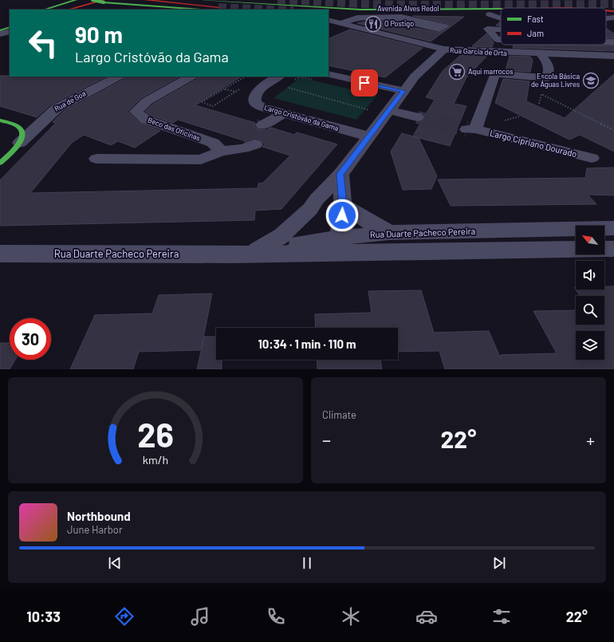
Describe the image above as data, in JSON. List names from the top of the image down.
{
  "streets": {
    "main road": ["Avenida Alves Redol", "Rua de Goa"],
    "street": [
      "Rua Garcia de Orta",
      "Largo Cristóvão da Gama",
      "Beco das Oficinas",
      "Largo Cipriano Dourado",
      "Rua Duarte Pacheco Pereira"
    ]
  },
  "crossings": [
    ["Avenida Alves Redol", "Rua Garcia de Orta"],
    ["Rua Garcia de Orta", "Largo Cipriano Dourado"]
  ],
  "places": {
    "restaurant": ["O Postigo"],
    "supermarket": ["Aqui marrocos"],
    "school or university": ["Escola Básica de Águas Livres"]
  },
  "legend": ["Fast", "Jam"],
  "north": "top left",
  "page": {
    "turn": ["90 m", "Largo Cristóvão da Gama"],
    "limit": "30",
    "trip": "10:34 · 1 min · 110 m",
    "tile": "Climate",
    "heat": ["−", "22°", "+"],
    "song": ["Northbound", "June Harbor"],
    "tabs": ["10:33", "22°"],
    "gauge": ["26", "km/h"]
  }
}
